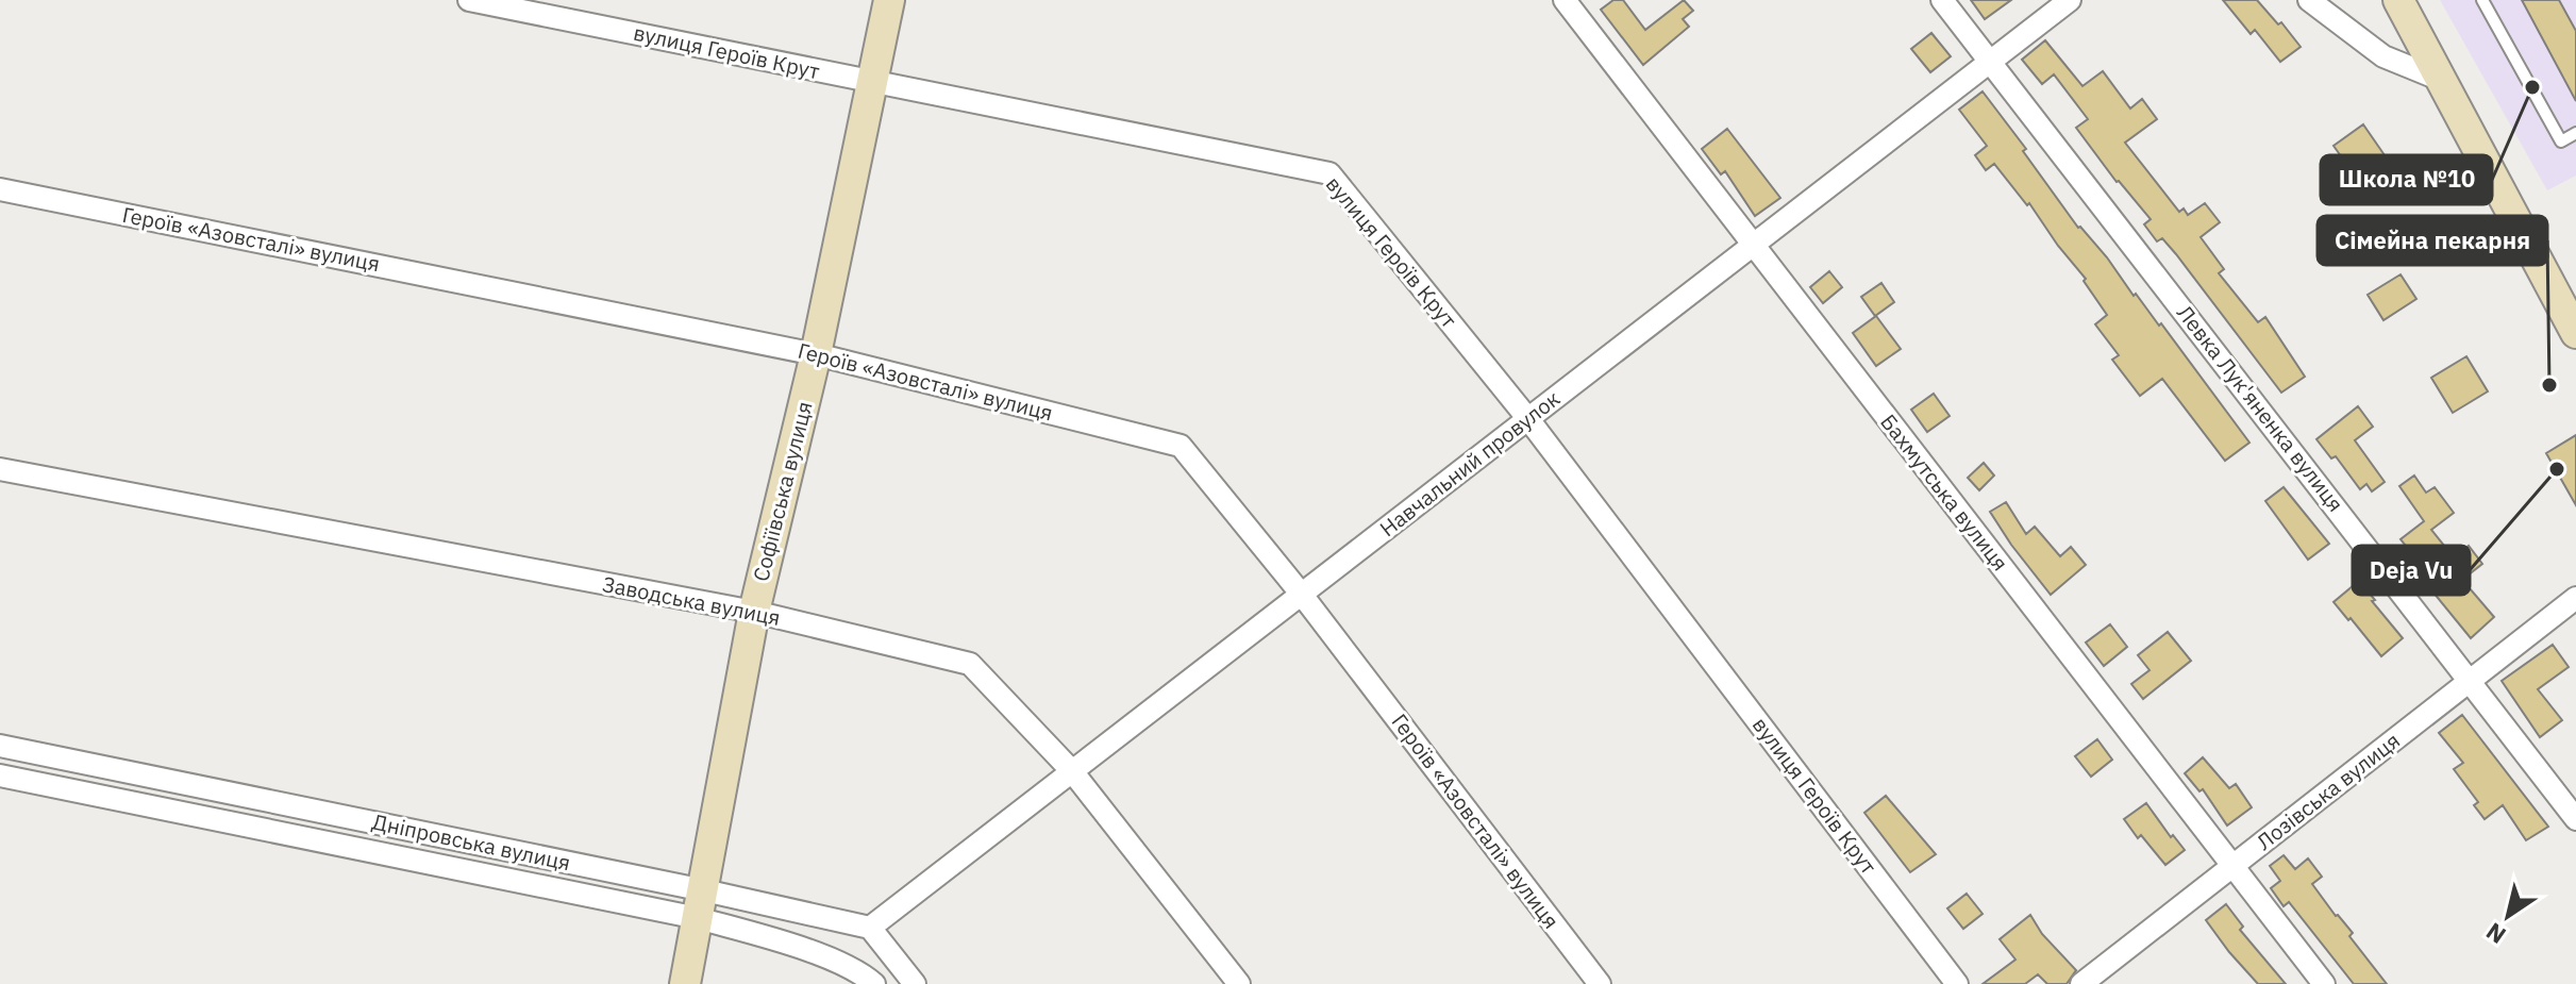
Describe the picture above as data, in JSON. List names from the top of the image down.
{
  "streets": {
    "street": [
      "вулиця Героїв Крут",
      "Героїв «Азовсталі» вулиця",
      "Левка Лук'яненка вулиця",
      "Навчальний провулок",
      "Софіївська вулиця",
      "Бахмутська вулиця",
      "Заводська вулиця",
      "Лозівська вулиця",
      "Дніпровська вулиця"
    ]
  },
  "crossings": [
    ["вулиця Героїв Крут", "Навчальний провулок"],
    ["вулиця Героїв Крут", "Софіївська вулиця"],
    ["Героїв «Азовсталі» вулиця", "Навчальний провулок"],
    ["Героїв «Азовсталі» вулиця", "Софіївська вулиця"],
    ["Левка Лук'яненка вулиця", "Навчальний провулок"],
    ["Левка Лук'яненка вулиця", "Лозівська вулиця"],
    ["Навчальний провулок", "Бахмутська вулиця"],
    ["Навчальний провулок", "Заводська вулиця"],
    ["Навчальний провулок", "Дніпровська вулиця"],
    ["Софіївська вулиця", "Заводська вулиця"],
    ["Софіївська вулиця", "Дніпровська вулиця"],
    ["Бахмутська вулиця", "Лозівська вулиця"]
  ],
  "places": ["Школа №10", "Сімейна пекарня", "Deja Vu"],
  "north": "bottom left"
}
